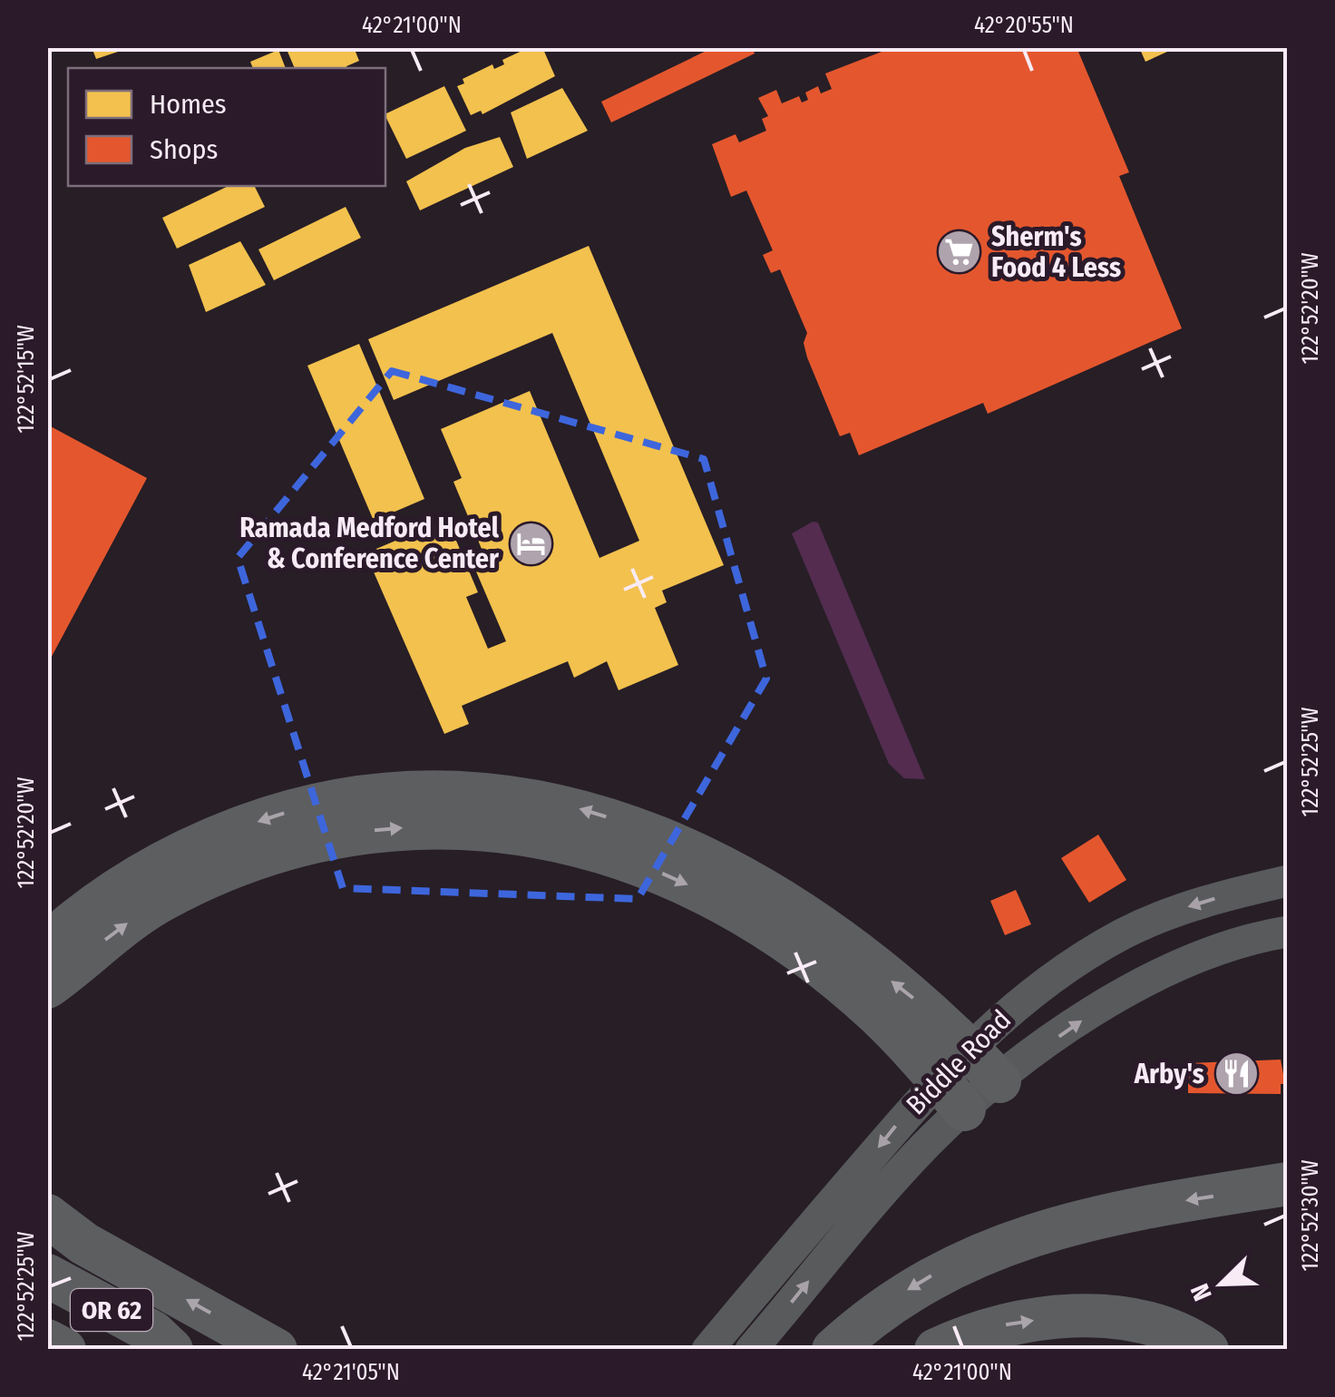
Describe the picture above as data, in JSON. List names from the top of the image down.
{
  "streets": {
    "highway": ["OR 62"],
    "main road": ["Biddle Road"]
  },
  "places": {
    "supermarket": ["Sherm's Food 4 Less"],
    "hotel": ["Ramada Medford Hotel & Conference Center"],
    "restaurant": ["Arby's"]
  },
  "legend": ["Homes", "Shops"],
  "north": "bottom left",
  "coordinates": [
    "42°21'00\"N",
    "42°20'55\"N",
    "122°52'20\"W",
    "122°52'15\"W",
    "122°52'25\"W",
    "122°52'30\"W",
    "42°21'05\"N"
  ]
}
